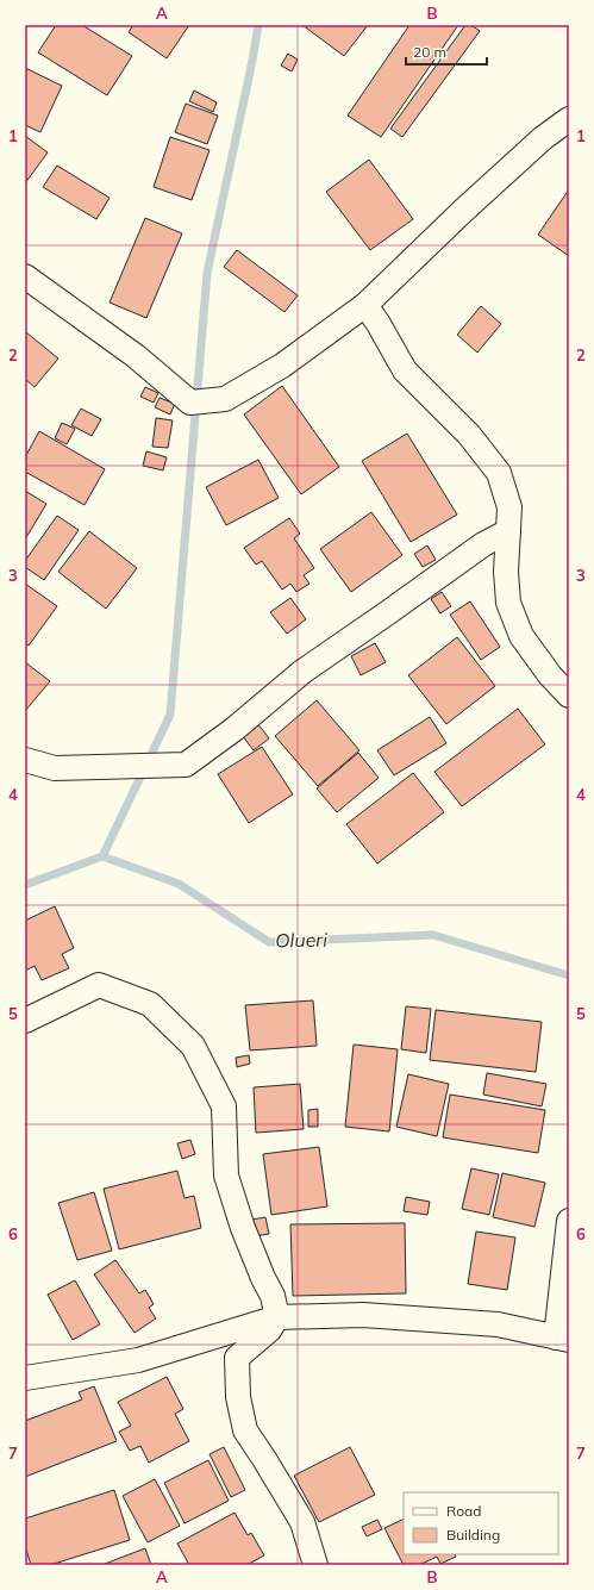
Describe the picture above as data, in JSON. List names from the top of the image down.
{
  "water": ["Olueri"],
  "legend": ["Road", "Building"],
  "scale_bar": "20 m",
  "grid": {
    "columns": ["A", "B"],
    "rows": [
      "1",
      "2",
      "3",
      "4",
      "5",
      "6",
      "7"
    ]
  }
}
